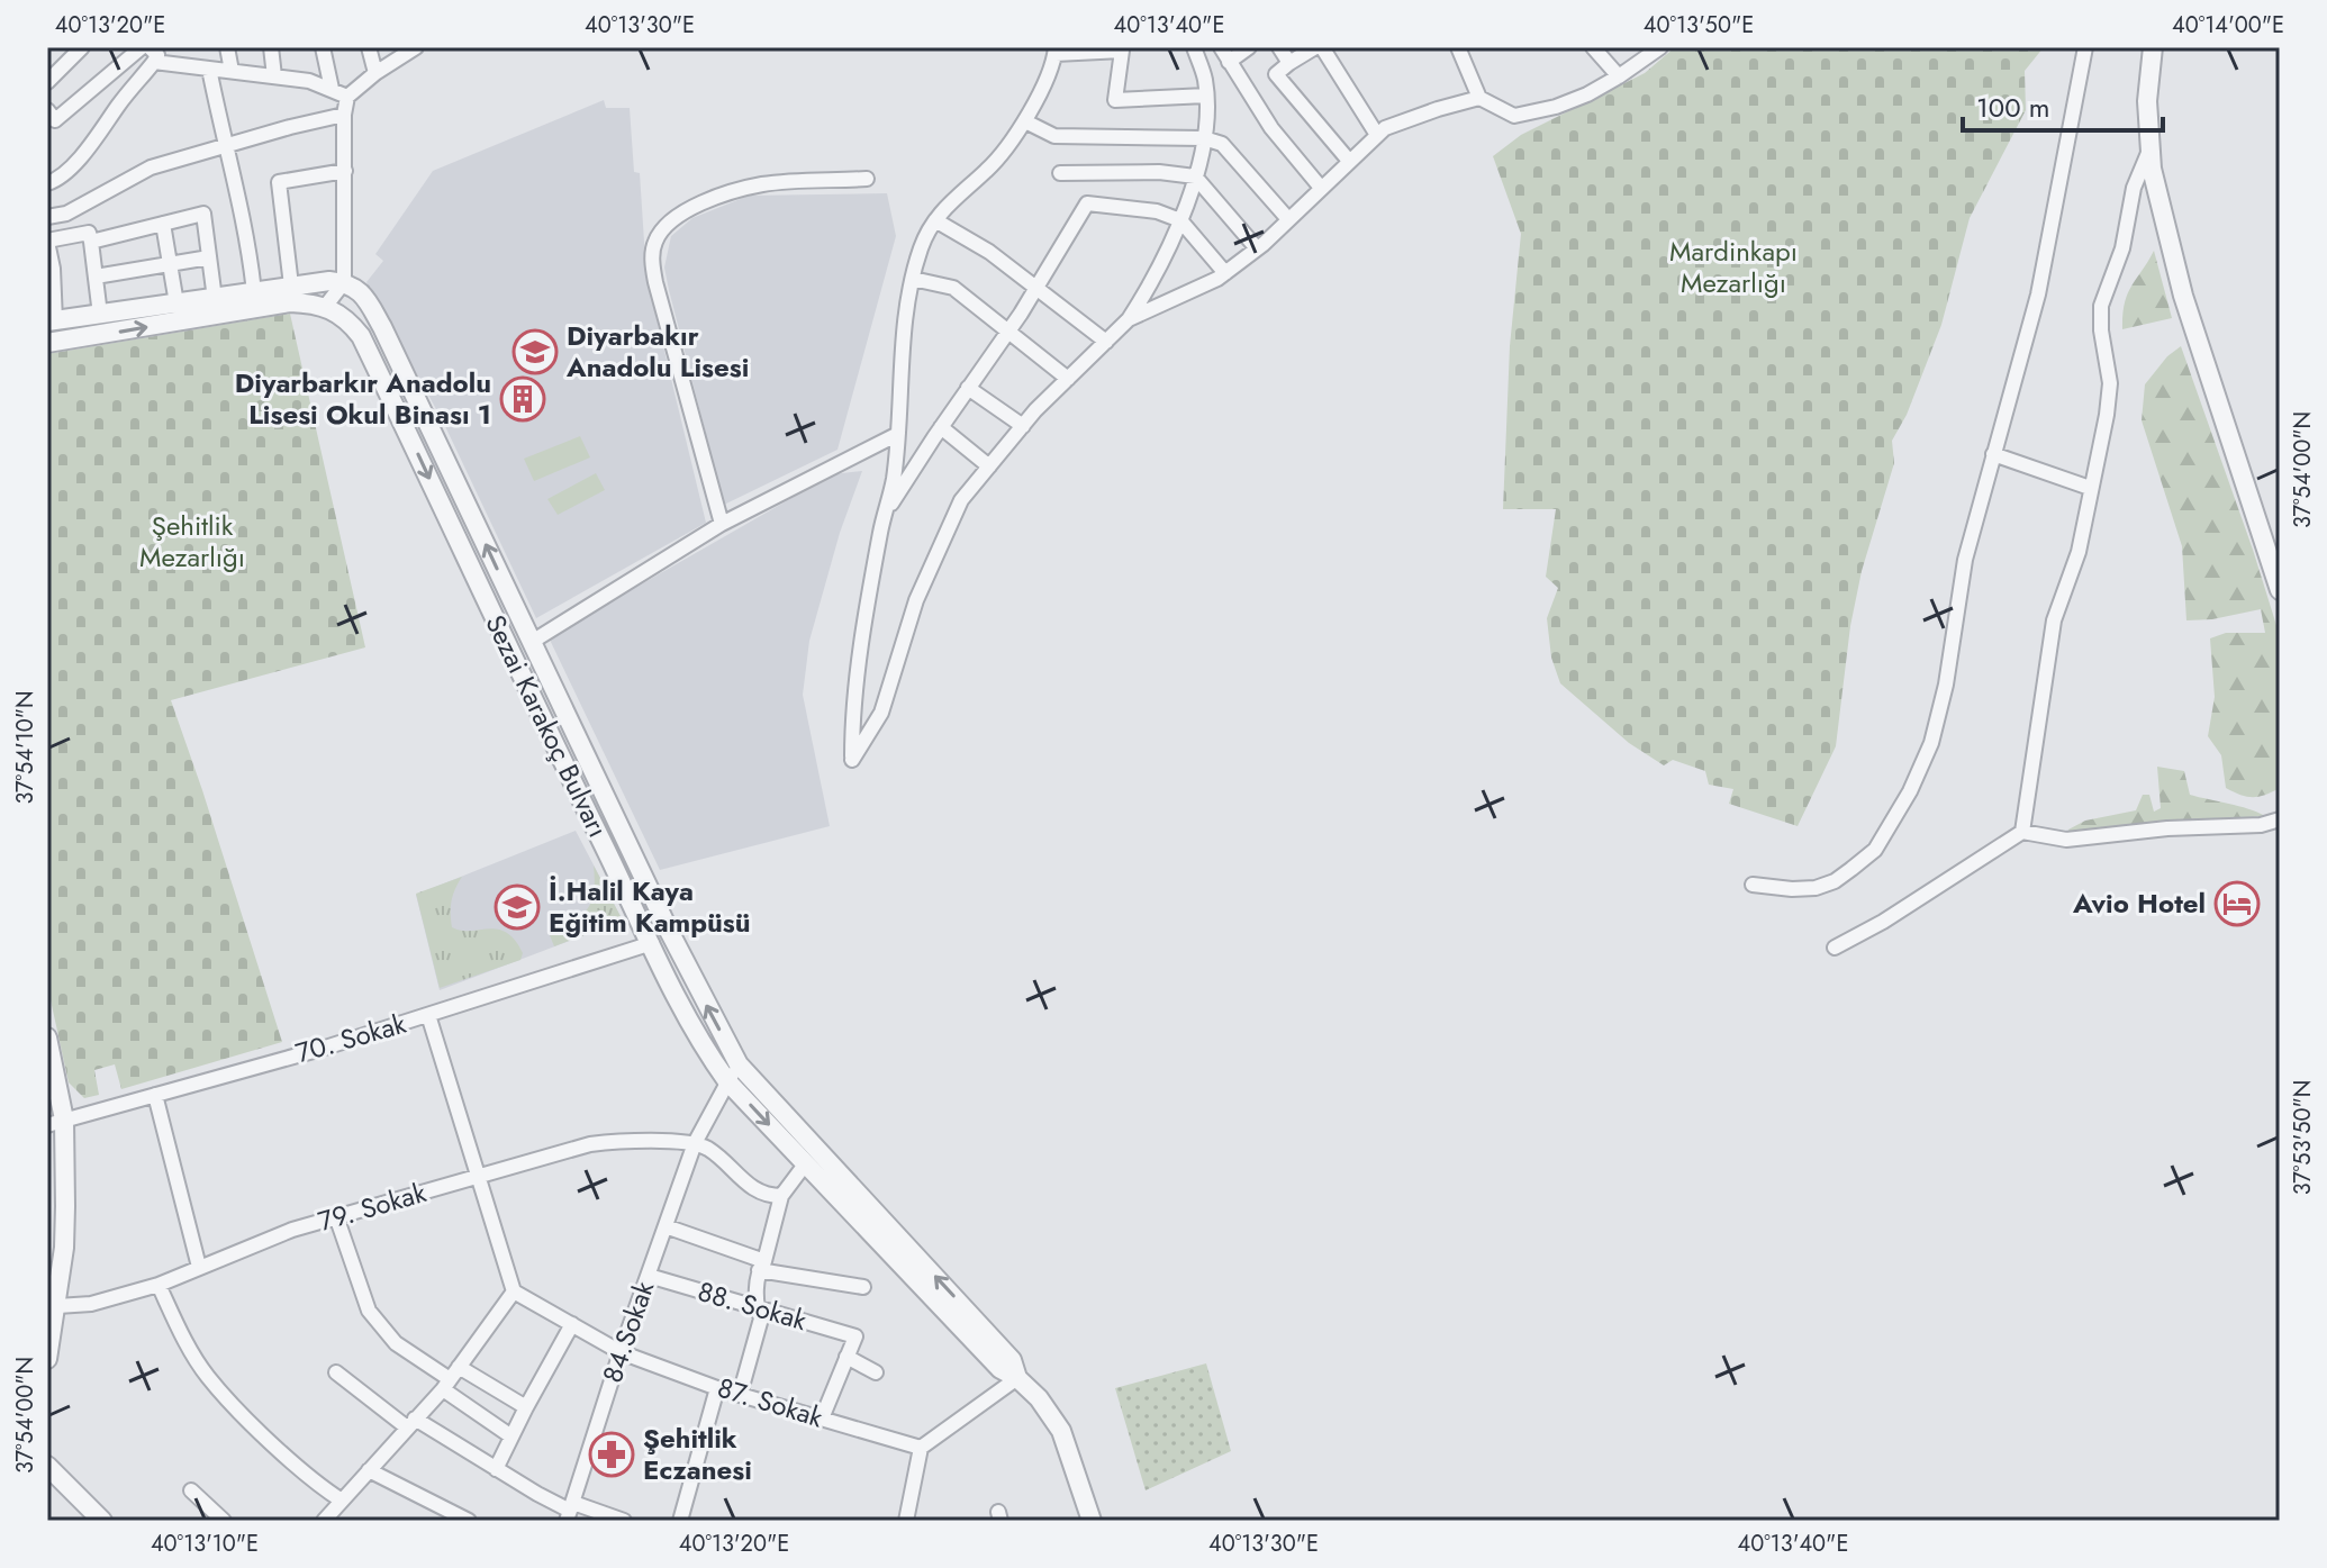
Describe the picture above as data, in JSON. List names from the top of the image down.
{
  "streets": {
    "street": [
      "Sezai Karakoç Bulvarı",
      "70. Sokak",
      "79. Sokak",
      "88. Sokak",
      "84.Sokak",
      "87. Sokak"
    ]
  },
  "crossings": [
    ["Sezai Karakoç Bulvarı", "70. Sokak"],
    ["Sezai Karakoç Bulvarı", "84.Sokak"],
    ["79. Sokak", "84.Sokak"],
    ["88. Sokak", "84.Sokak"],
    ["84.Sokak", "87. Sokak"]
  ],
  "parks": ["Mardinkapı Mezarlığı", "Şehitlik Mezarlığı"],
  "places": {
    "school or university": ["Diyarbakır Anadolu Lisesi", "İ.Halil Kaya Eğitim Kampüsü"],
    "building": ["Diyarbarkır Anadolu Lisesi Okul Binası 1"],
    "hotel": ["Avio Hotel"],
    "pharmacy": ["Şehitlik Eczanesi"]
  },
  "scale_bar": "100 m",
  "coordinates": [
    "40°13'20\"E",
    "40°13'30\"E",
    "40°13'40\"E",
    "40°13'50\"E",
    "40°14'00\"E",
    "37°54'00\"N",
    "37°54'10\"N",
    "37°53'50\"N",
    "40°13'10\"E"
  ]
}
